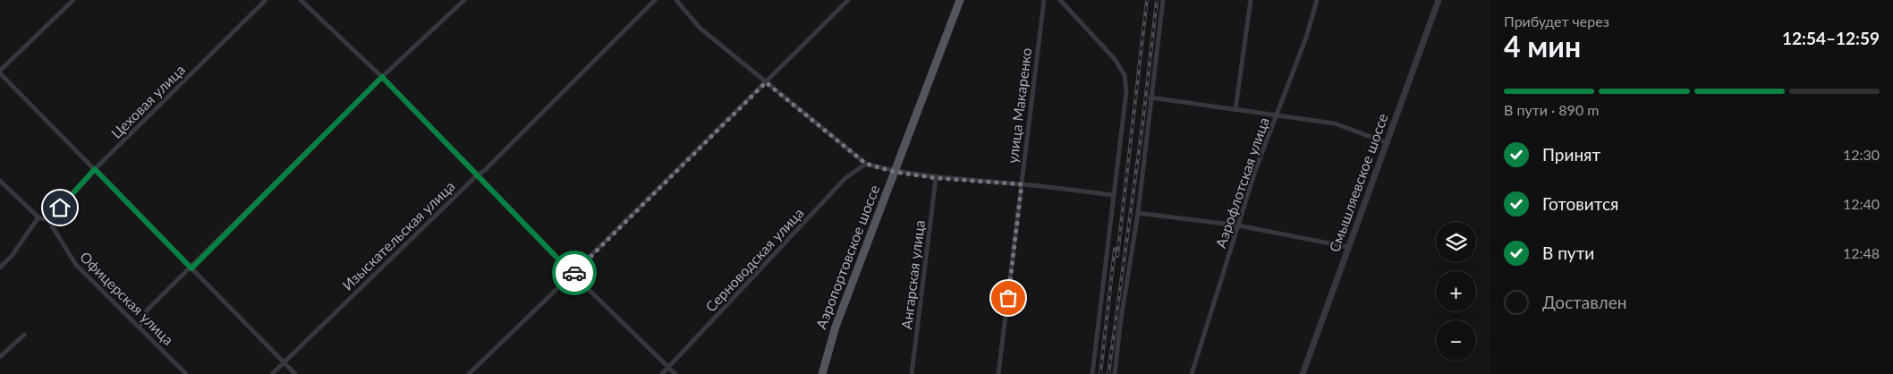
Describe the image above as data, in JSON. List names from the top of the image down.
{
  "streets": {
    "main road": ["Аэропортовское шоссе"],
    "street": [
      "Цеховая улица",
      "улица Макаренко",
      "Аэрофлотская улица",
      "Смышляевское шоссе",
      "Изыскательская улица",
      "Серноводская улица",
      "Ангарская улица",
      "Офицерская улица"
    ]
  },
  "crossings": [
    ["Цеховая улица", "Офицерская улица"]
  ],
  "page": {
    "heading": ["4 мин", "Прибудет через", "12:54–12:59"],
    "bar": "В пути · 890 m",
    "list": [
      ["Принят", "12:30"],
      ["Готовится", "12:40"],
      ["В пути", "12:48"],
      "Доставлен"
    ],
    "map_buttons": ["+", "−"]
  }
}
